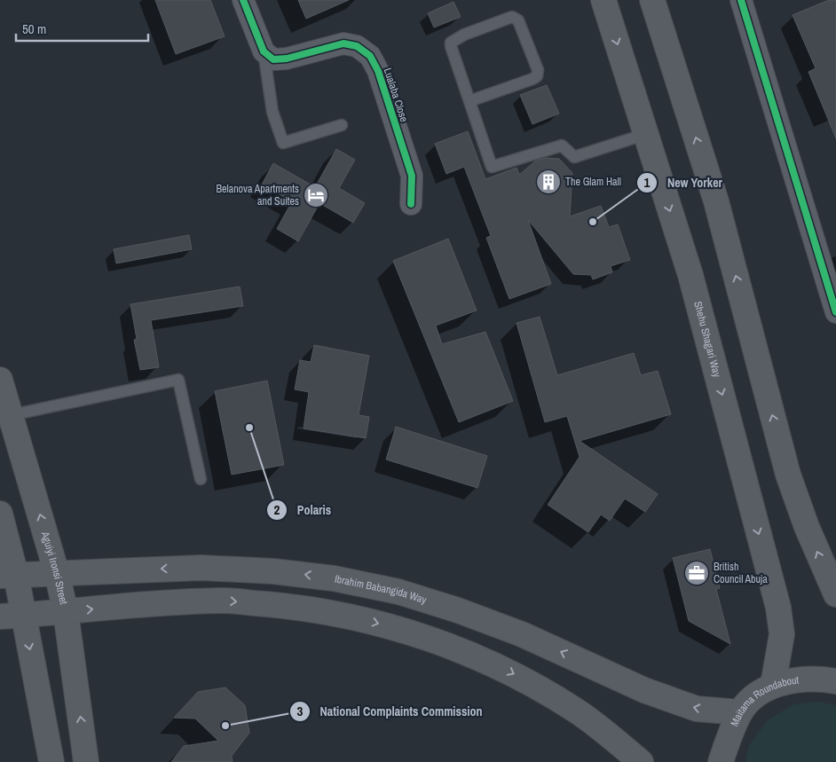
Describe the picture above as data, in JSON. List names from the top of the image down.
{
  "streets": {
    "main road": [
      "Shehu Shagari Way",
      "Aguiyi Ironsi Street",
      "Ibrahim Babangida Way",
      "Maitama Roundabout"
    ],
    "street": ["Lualaba Close"]
  },
  "crossings": [
    ["Shehu Shagari Way", "Maitama Roundabout"],
    ["Aguiyi Ironsi Street", "Ibrahim Babangida Way"],
    ["Ibrahim Babangida Way", "Maitama Roundabout"]
  ],
  "places": {
    "building": ["The Glam Hall"],
    "hotel": ["Belanova Apartments and Suites"],
    "other": ["New Yorker", "Polaris", "National Complaints Commission"],
    "office": ["British Council Abuja"]
  },
  "scale_bar": "50 m"
}
